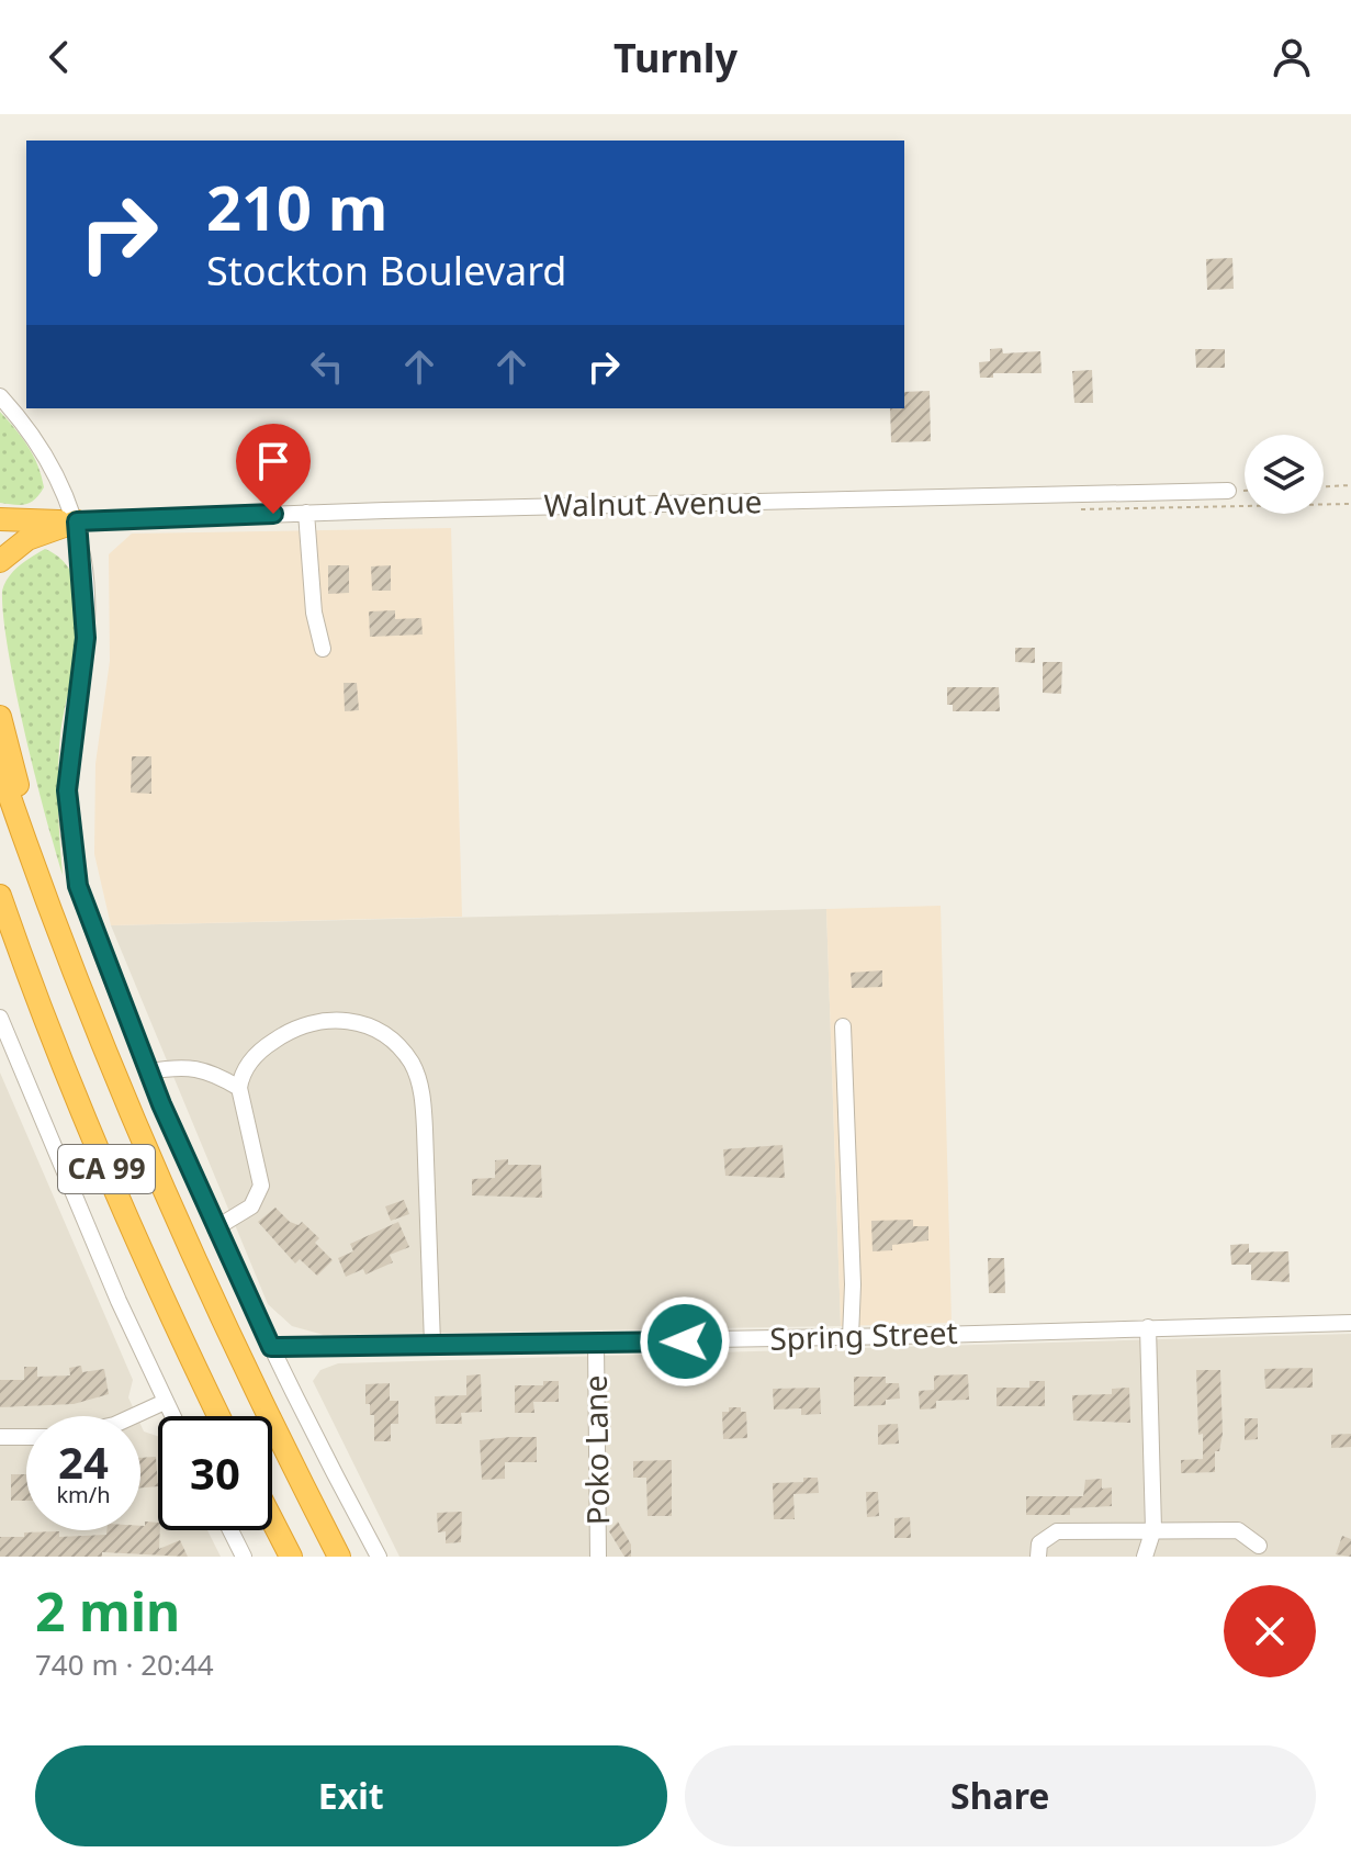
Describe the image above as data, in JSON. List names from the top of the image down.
{
  "streets": {
    "highway": ["CA 99"],
    "street": ["Walnut Avenue", "Spring Street", "Poko Lane"]
  },
  "crossings": [
    ["Spring Street", "Poko Lane"]
  ],
  "page": {
    "header": "Turnly",
    "turn": ["210 m", "Stockton Boulevard"],
    "speed": "24 km/h",
    "limit": "30",
    "heading": ["2 min", "740 m · 20:44"],
    "buttons": ["Exit", "Share"]
  }
}
